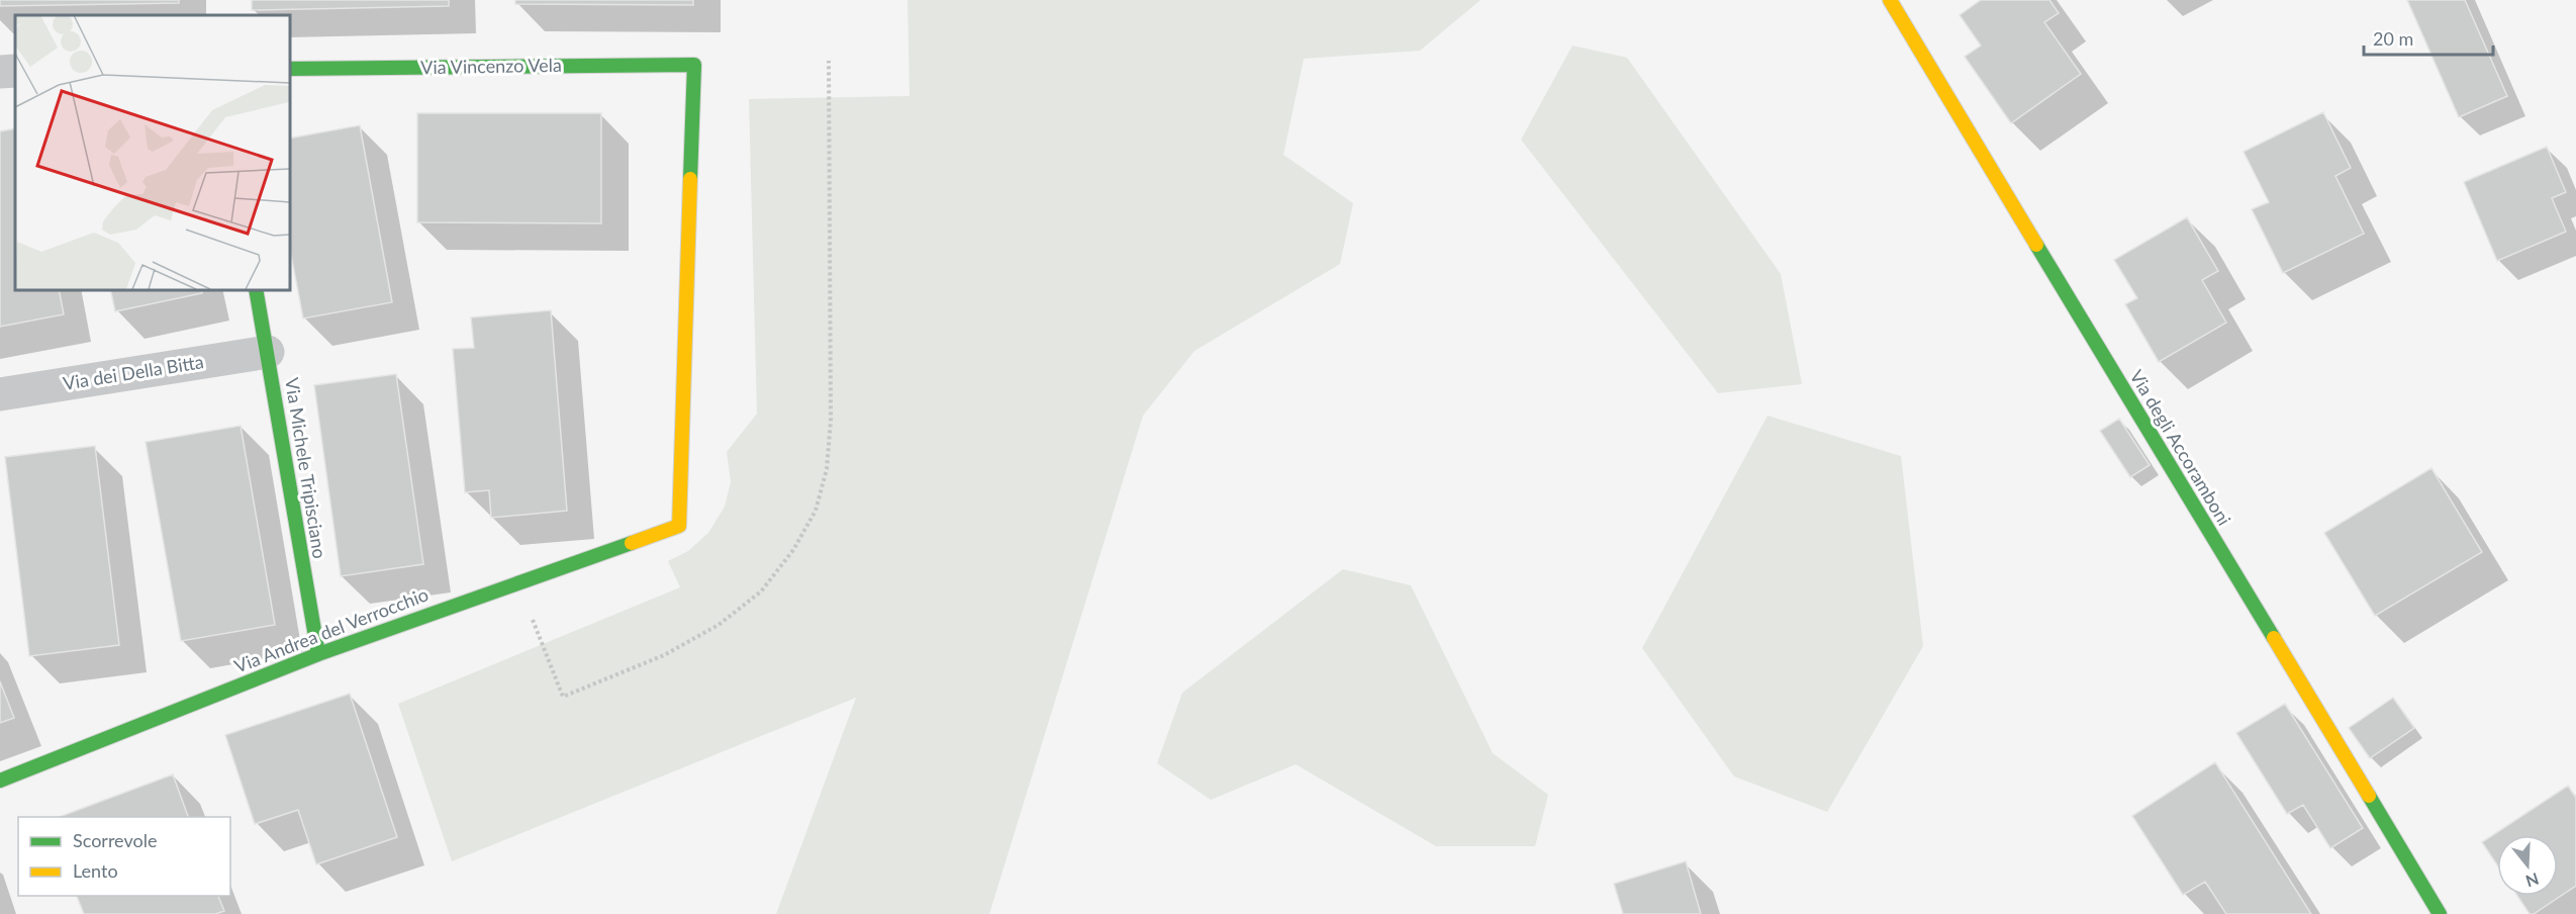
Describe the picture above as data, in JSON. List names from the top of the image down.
{
  "streets": {
    "street": [
      "Via Vincenzo Vela",
      "Via dei Della Bitta",
      "Via degli Accoramboni",
      "Via Michele Tripisciano",
      "Via Andrea del Verrocchio"
    ]
  },
  "crossings": [
    ["Via Vincenzo Vela", "Via Andrea del Verrocchio"],
    ["Via dei Della Bitta", "Via Michele Tripisciano"],
    ["Via Michele Tripisciano", "Via Andrea del Verrocchio"]
  ],
  "legend": ["Scorrevole", "Lento"],
  "scale_bar": "20 m",
  "north": "bottom"
}
